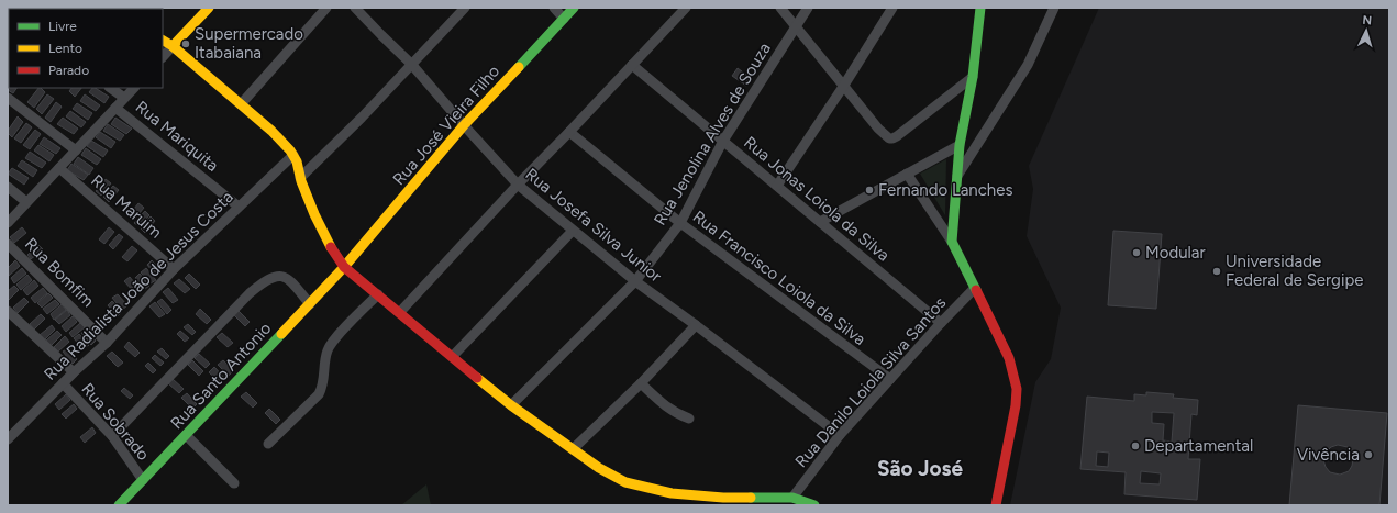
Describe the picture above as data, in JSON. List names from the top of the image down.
{
  "streets": {
    "street": [
      "Rua José Vieira Filho",
      "Rua Jenolina Alves de Souza",
      "Rua Mariquita",
      "Rua Jonas Loiola da Silva",
      "Rua Maruim",
      "Rua Josefa Silva Junior",
      "Rua Bomfim",
      "Rua Francisco Loiola da Silva",
      "Rua Radialista João de Jesus Costa",
      "Rua Santo Antonio",
      "Rua Danilo Loiola Silva Santos",
      "Rua Sobrado"
    ]
  },
  "crossings": [
    ["Rua José Vieira Filho", "Rua Josefa Silva Junior"],
    ["Rua José Vieira Filho", "Rua Santo Antonio"],
    ["Rua Jenolina Alves de Souza", "Rua Jonas Loiola da Silva"],
    ["Rua Jenolina Alves de Souza", "Rua Josefa Silva Junior"],
    ["Rua Jenolina Alves de Souza", "Rua Francisco Loiola da Silva"],
    ["Rua Mariquita", "Rua Radialista João de Jesus Costa"],
    ["Rua Jonas Loiola da Silva", "Rua Danilo Loiola Silva Santos"],
    ["Rua Maruim", "Rua Radialista João de Jesus Costa"],
    ["Rua Josefa Silva Junior", "Rua Danilo Loiola Silva Santos"],
    ["Rua Bomfim", "Rua Radialista João de Jesus Costa"],
    ["Rua Francisco Loiola da Silva", "Rua Danilo Loiola Silva Santos"],
    ["Rua Radialista João de Jesus Costa", "Rua Sobrado"],
    ["Rua Santo Antonio", "Rua Sobrado"]
  ],
  "districts": ["São José"],
  "places": [
    "Supermercado Itabaiana",
    "Fernando Lanches",
    "Modular",
    "Universidade Federal de Sergipe",
    "Departamental",
    "Vivência"
  ],
  "legend": ["Livre", "Lento", "Parado"],
  "north": "top"
}
